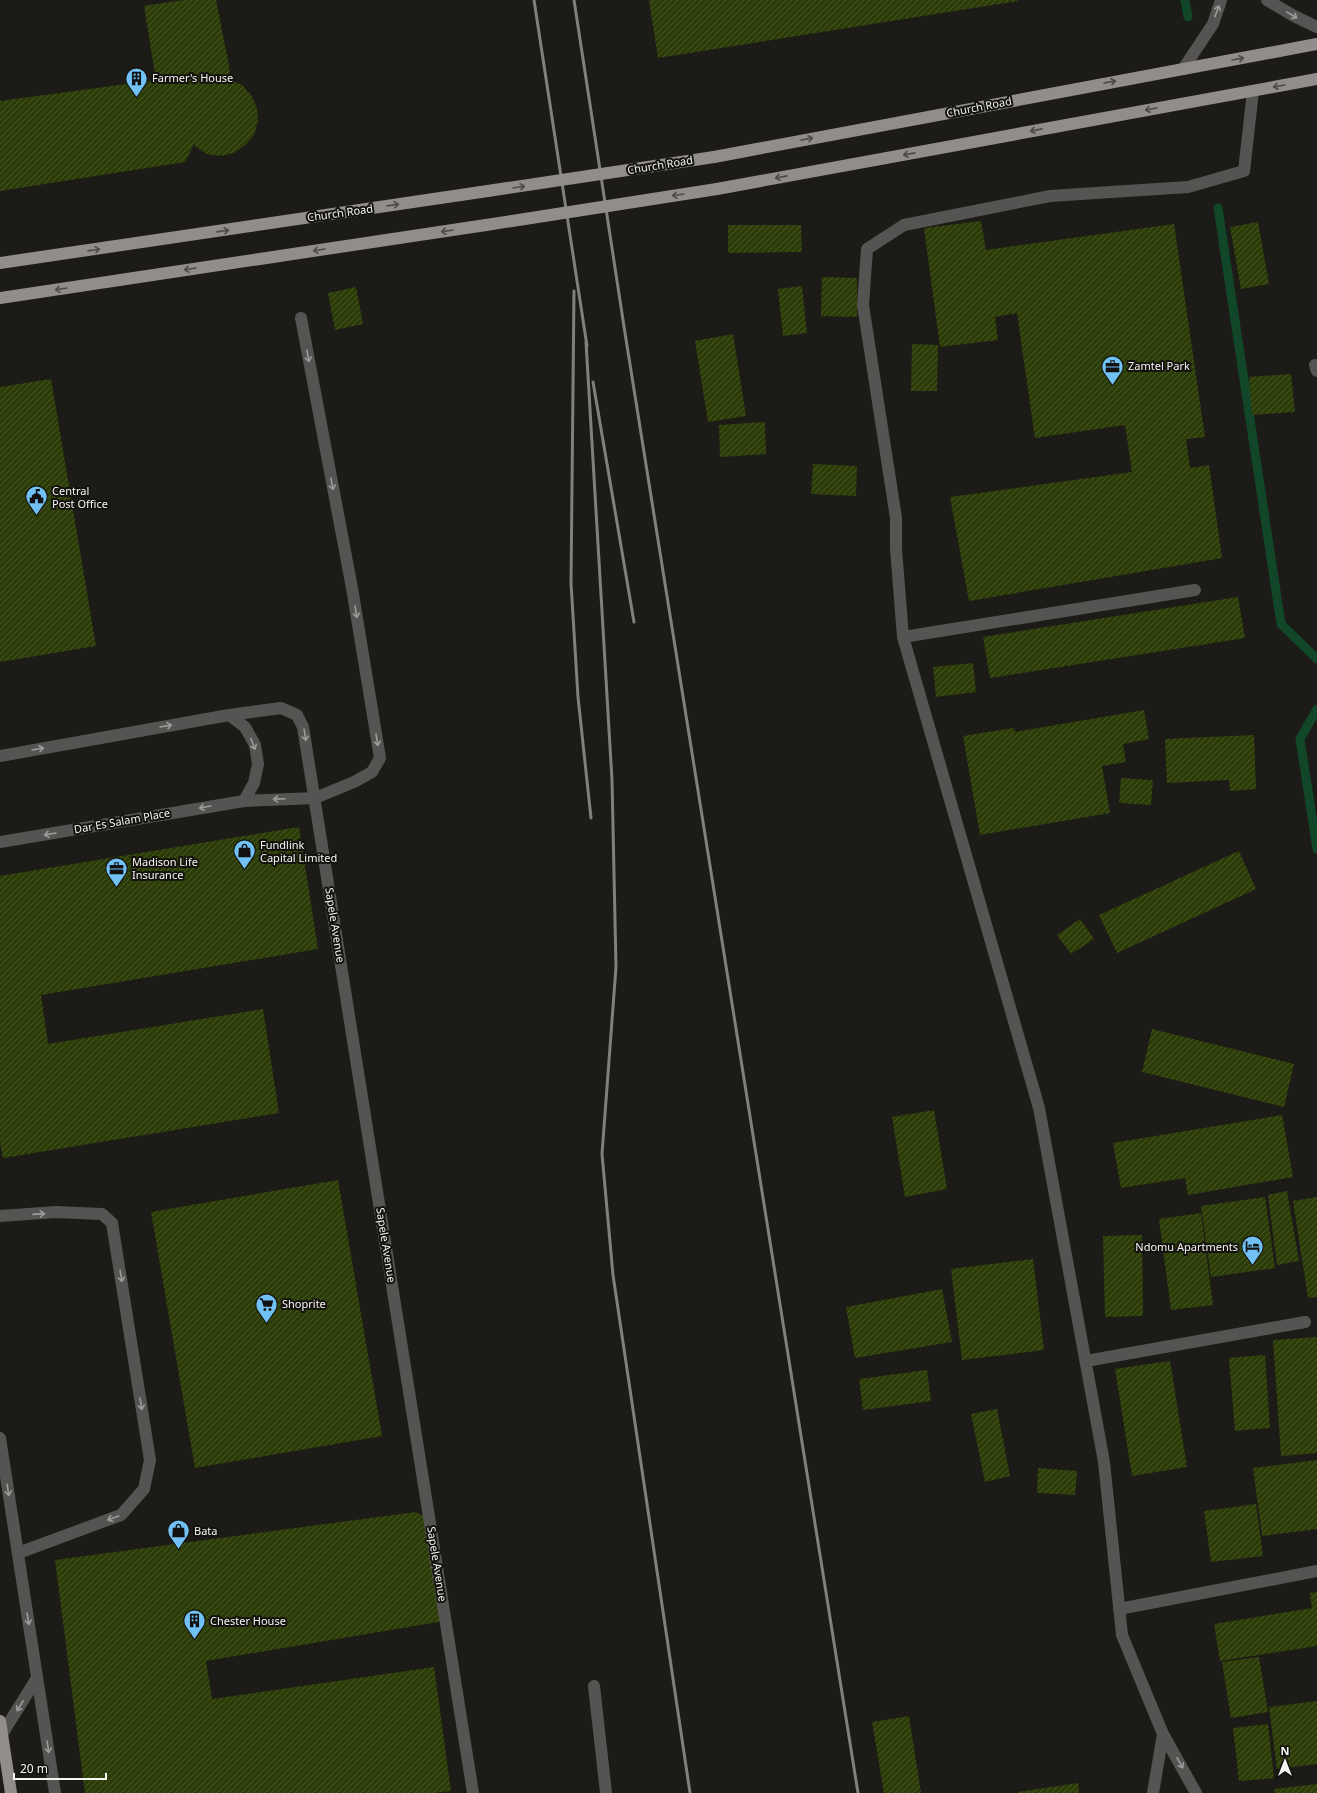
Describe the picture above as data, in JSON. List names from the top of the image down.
{
  "streets": {
    "main road": ["Church Road"],
    "street": ["Dar Es Salam Place", "Sapele Avenue"]
  },
  "crossings": [
    ["Dar Es Salam Place", "Sapele Avenue"]
  ],
  "places": {
    "building": ["Farmer's House", "Chester House"],
    "office": ["Zamtel Park", "Madison Life Insurance"],
    "public building": ["Central Post Office"],
    "shop": ["Fundlink Capital Limited", "Bata"],
    "hotel": ["Ndomu Apartments"],
    "supermarket": ["Shoprite"]
  },
  "scale_bar": "20 m",
  "north": "top"
}
